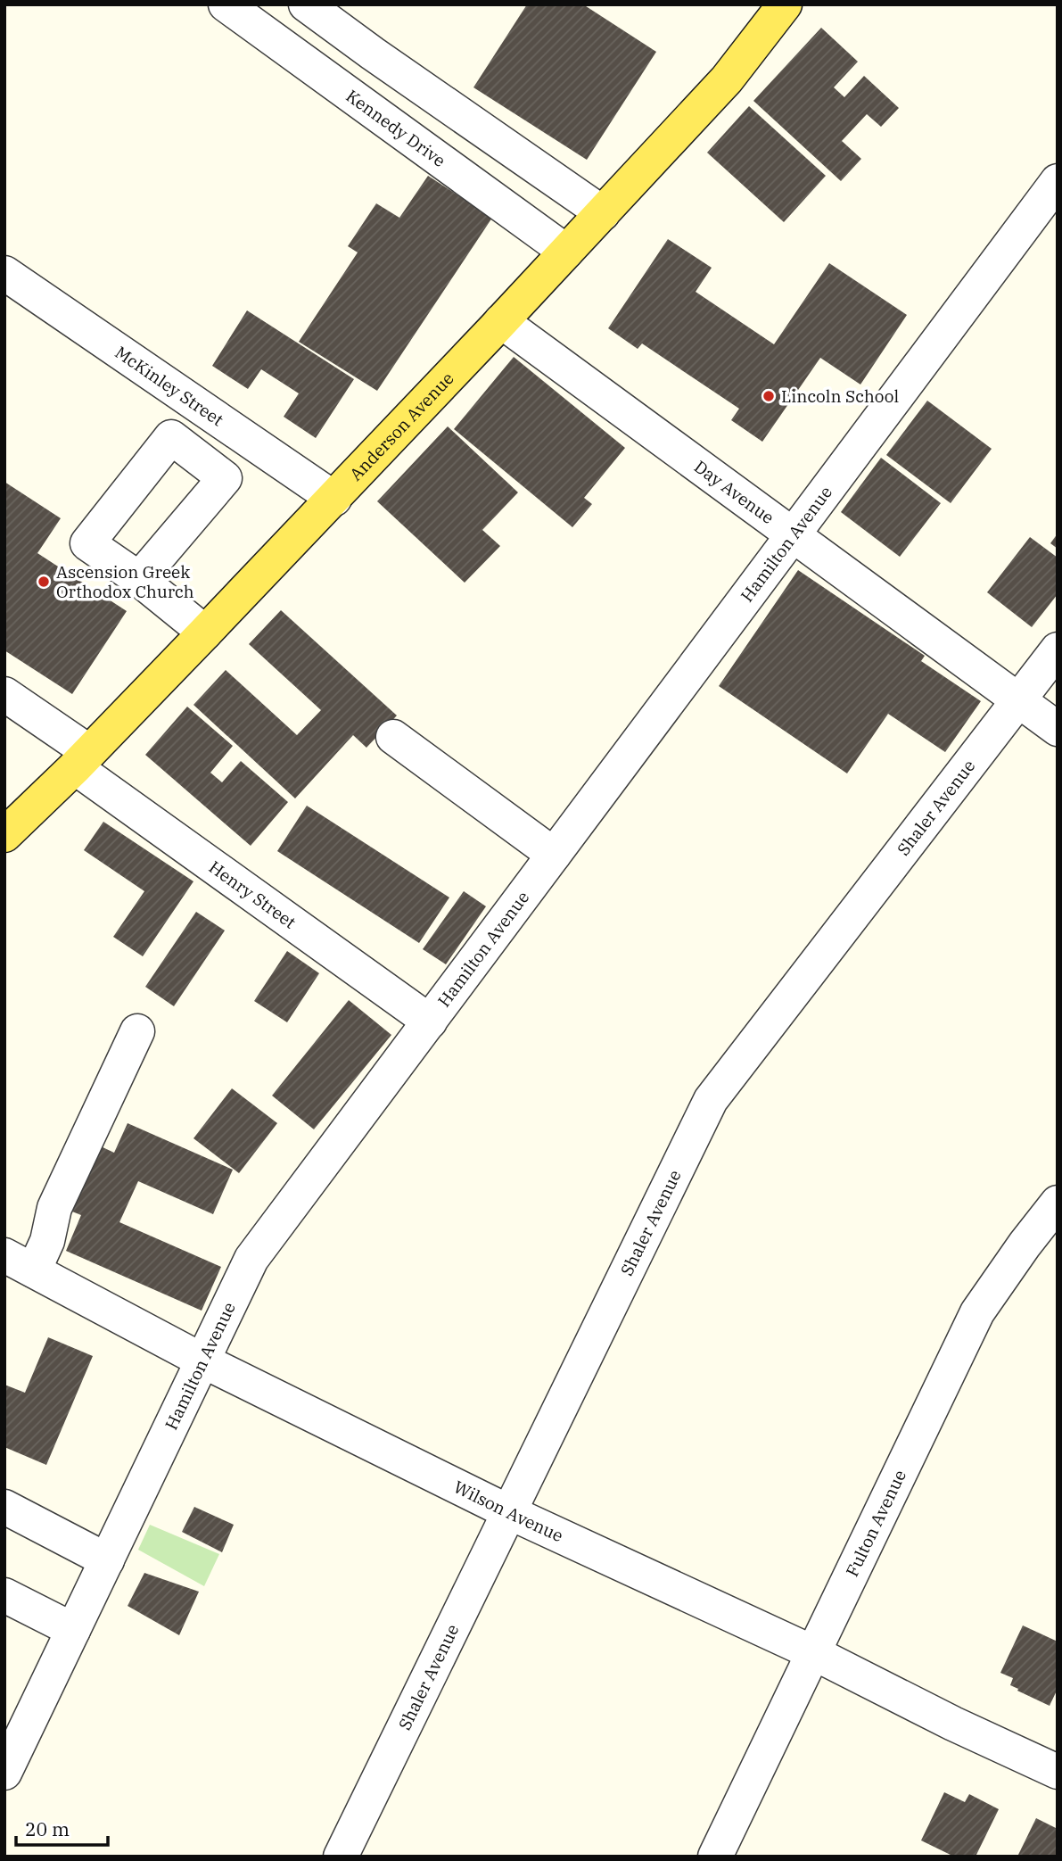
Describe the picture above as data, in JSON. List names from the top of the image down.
{
  "streets": {
    "main road": ["Anderson Avenue"],
    "street": [
      "Kennedy Drive",
      "McKinley Street",
      "Day Avenue",
      "Hamilton Avenue",
      "Shaler Avenue",
      "Henry Street",
      "Wilson Avenue",
      "Fulton Avenue"
    ]
  },
  "crossings": [
    ["Kennedy Drive", "Anderson Avenue"],
    ["McKinley Street", "Anderson Avenue"],
    ["Anderson Avenue", "Day Avenue"],
    ["Anderson Avenue", "Henry Street"],
    ["Day Avenue", "Hamilton Avenue"],
    ["Day Avenue", "Shaler Avenue"],
    ["Hamilton Avenue", "Henry Street"],
    ["Hamilton Avenue", "Wilson Avenue"],
    ["Shaler Avenue", "Wilson Avenue"],
    ["Wilson Avenue", "Fulton Avenue"]
  ],
  "places": ["Lincoln School", "Ascension Greek Orthodox Church"],
  "scale_bar": "20 m"
}
